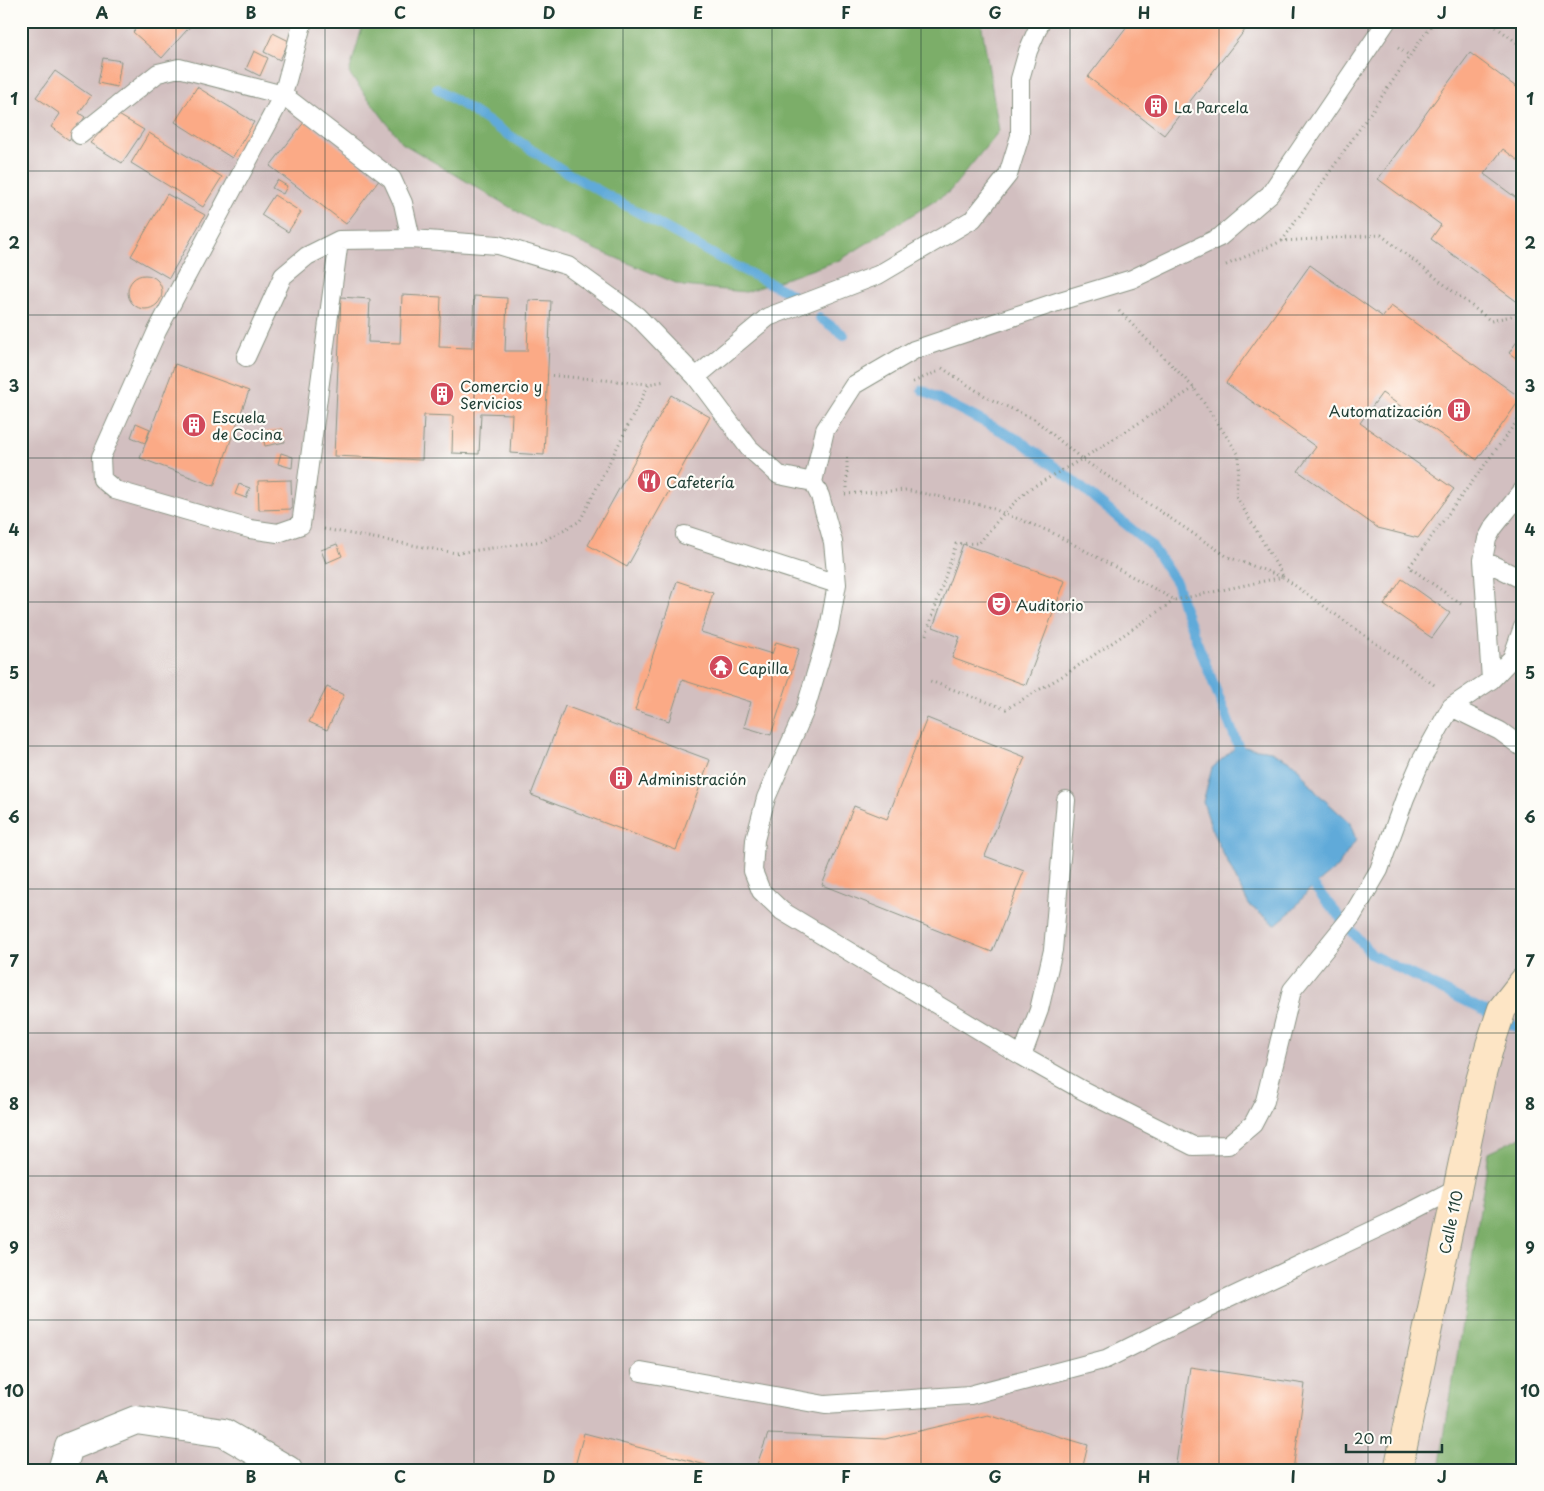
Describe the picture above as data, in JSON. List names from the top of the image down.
{
  "streets": {
    "main road": ["Calle 110"]
  },
  "places": {
    "building": [
      "La Parcela",
      "Comercio y Servicios",
      "Automatización",
      "Escuela de Cocina",
      "Administración"
    ],
    "restaurant": ["Cafetería"],
    "theatre": ["Auditorio"],
    "temple": ["Capilla"]
  },
  "scale_bar": "20 m",
  "grid": {
    "columns": [
      "A",
      "B",
      "C",
      "D",
      "E",
      "F",
      "G",
      "H",
      "I",
      "J"
    ],
    "rows": [
      "1",
      "2",
      "3",
      "4",
      "5",
      "6",
      "7",
      "8",
      "9",
      "10"
    ]
  }
}
